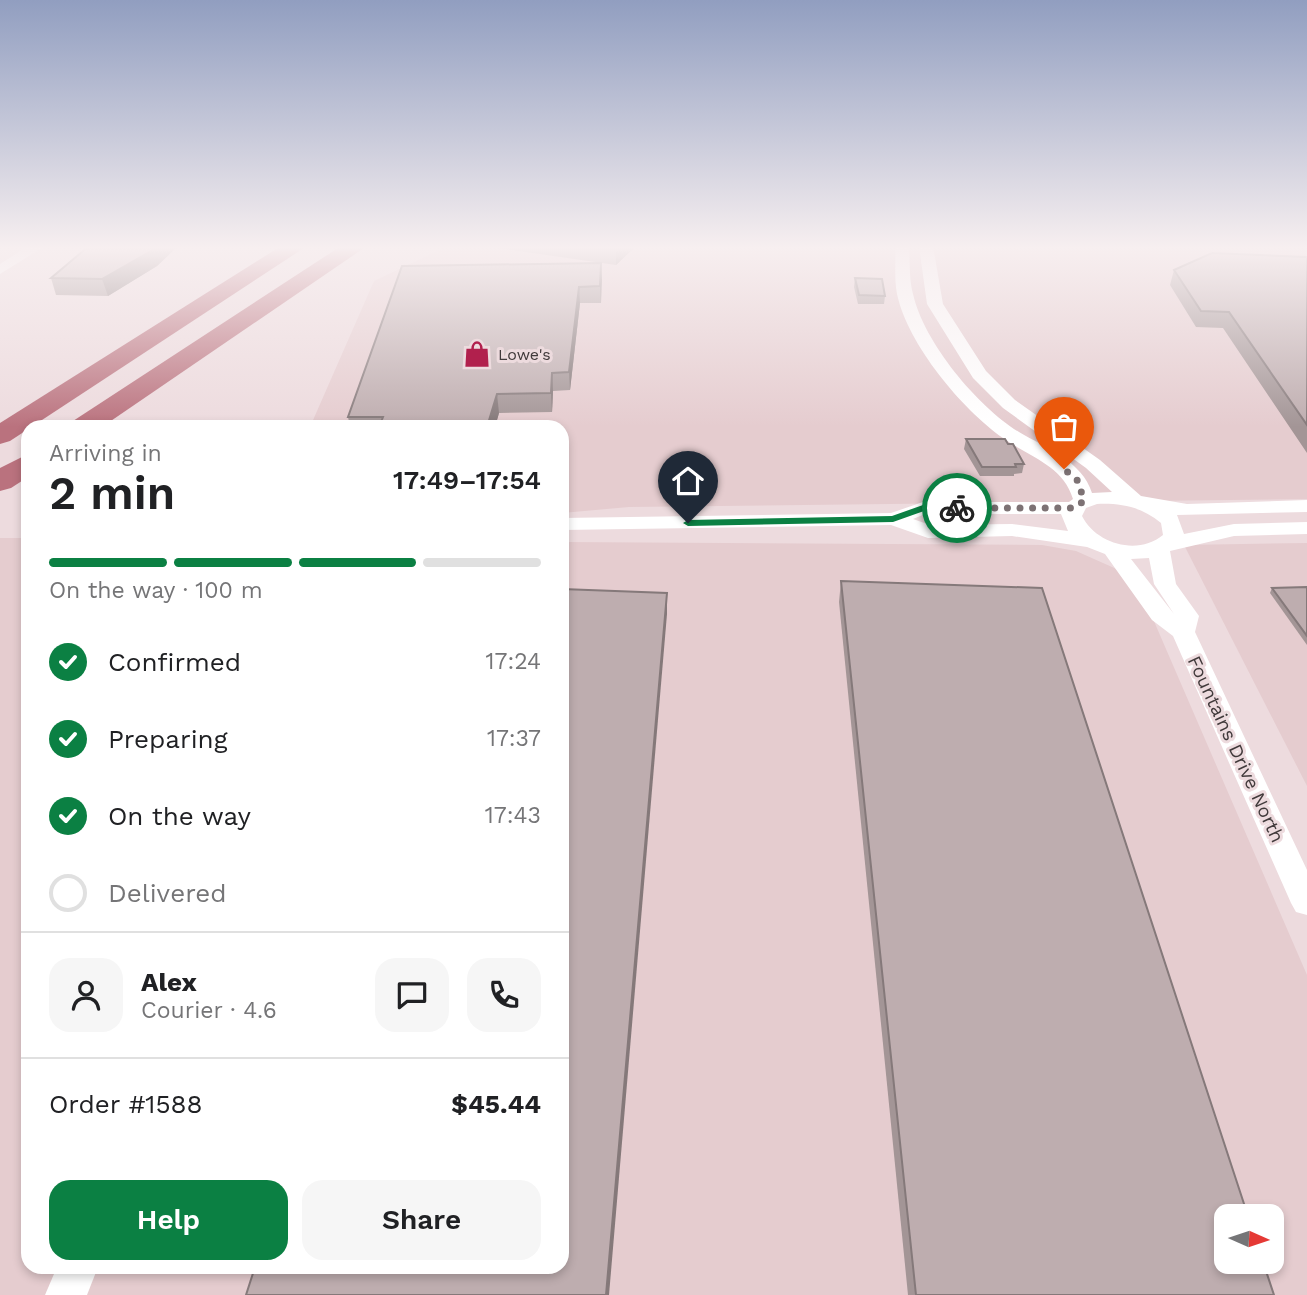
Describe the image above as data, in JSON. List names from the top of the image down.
{
  "streets": {
    "street": ["Fountains Drive North"]
  },
  "places": {
    "shop": ["Lowe's"]
  },
  "north": "right",
  "page": {
    "heading": ["2 min", "Arriving in", "17:49–17:54"],
    "panel": [
      "Alex",
      "Courier · 4.6",
      "Order #1588",
      "$45.44"
    ],
    "bar": "On the way · 100 m",
    "list": [
      ["Confirmed", "17:24"],
      ["Preparing", "17:37"],
      ["On the way", "17:43"],
      "Delivered"
    ],
    "buttons": ["Help", "Share"]
  }
}
